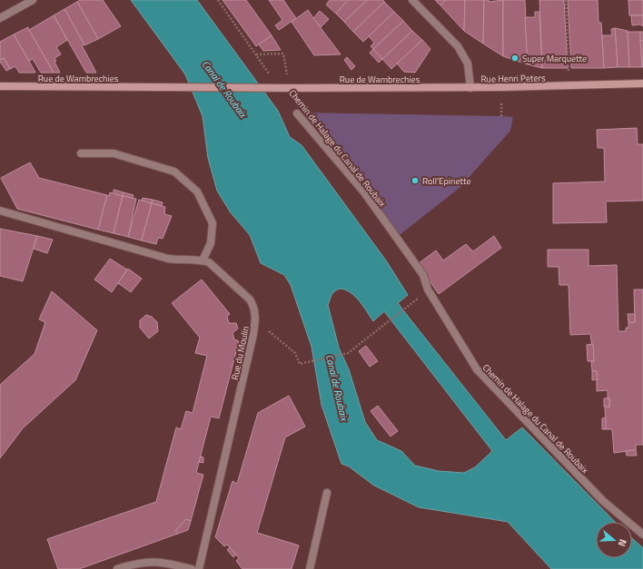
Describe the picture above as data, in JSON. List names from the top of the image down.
{
  "streets": {
    "main road": ["Rue de Wambrechies", "Rue Henri Peters"],
    "street": ["Chemin de Halage du Canal de Roubaix", "Rue du Moulin"]
  },
  "crossings": [
    ["Rue de Wambrechies", "Rue Henri Peters"]
  ],
  "water": ["Canal de Roubaix"],
  "places": ["Super Marquette", "Roll'Epinette"],
  "north": "right"
}
